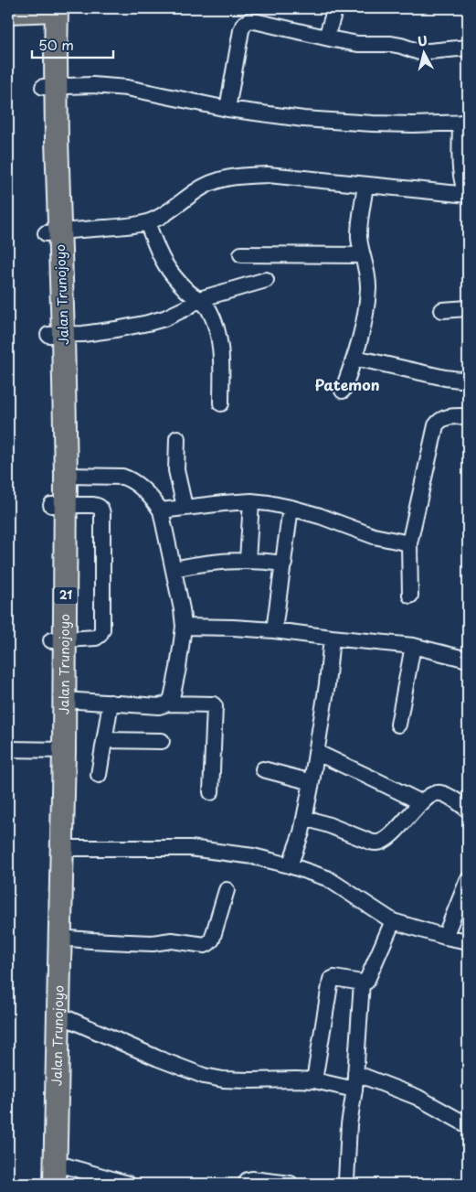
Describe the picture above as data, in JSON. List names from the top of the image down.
{
  "streets": {
    "highway": ["Jalan Trunojoyo", "21"]
  },
  "districts": ["Patemon"],
  "scale_bar": "50 m",
  "north": "top"
}
